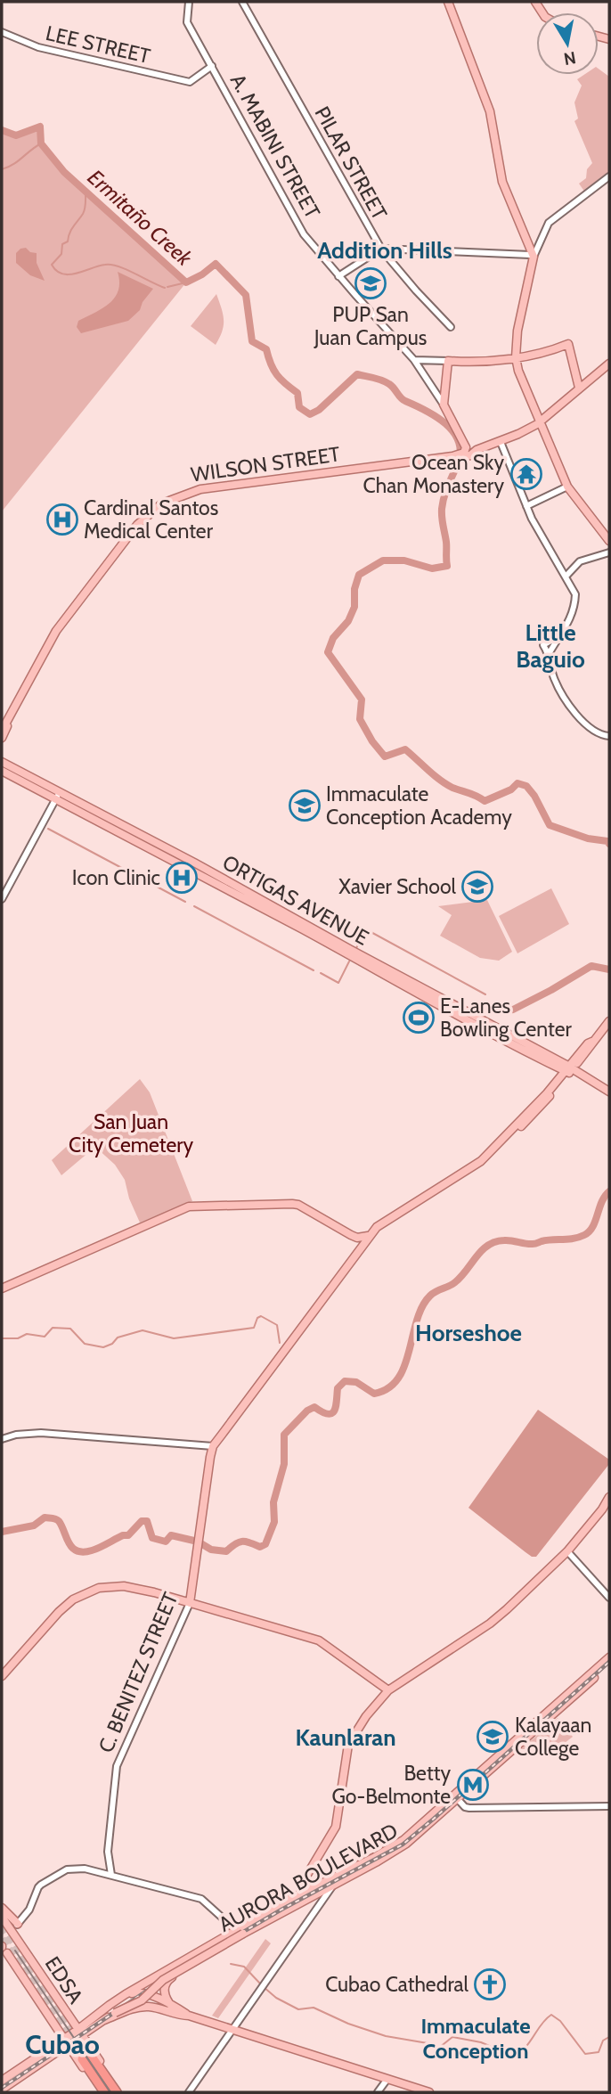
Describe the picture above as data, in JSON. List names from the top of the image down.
{
  "streets": {
    "highway": ["EDSA"],
    "main road": [
      "A. MABINI STREET",
      "WILSON STREET",
      "ORTIGAS AVENUE",
      "C. BENITEZ STREET",
      "AURORA BOULEVARD"
    ],
    "street": ["LEE STREET", "PILAR STREET"]
  },
  "crossings": [
    ["LEE STREET", "A. MABINI STREET"],
    ["A. MABINI STREET", "WILSON STREET"],
    ["AURORA BOULEVARD", "EDSA"]
  ],
  "districts": [
    "Addition Hills",
    "Little Baguio",
    "Horseshoe",
    "Kaunlaran",
    "Immaculate Conception",
    "Cubao"
  ],
  "water": ["Ermitaño Creek"],
  "parks": ["San Juan City Cemetery"],
  "places": {
    "school or university": [
      "PUP San Juan Campus",
      "Immaculate Conception Academy",
      "Xavier School",
      "Kalayaan College"
    ],
    "temple": ["Ocean Sky Chan Monastery"],
    "hospital": ["Cardinal Santos Medical Center", "Icon Clinic"],
    "sports": ["E-Lanes Bowling Center"],
    "metro station": ["Betty Go-Belmonte"],
    "church": ["Cubao Cathedral"]
  },
  "north": "bottom"
}
